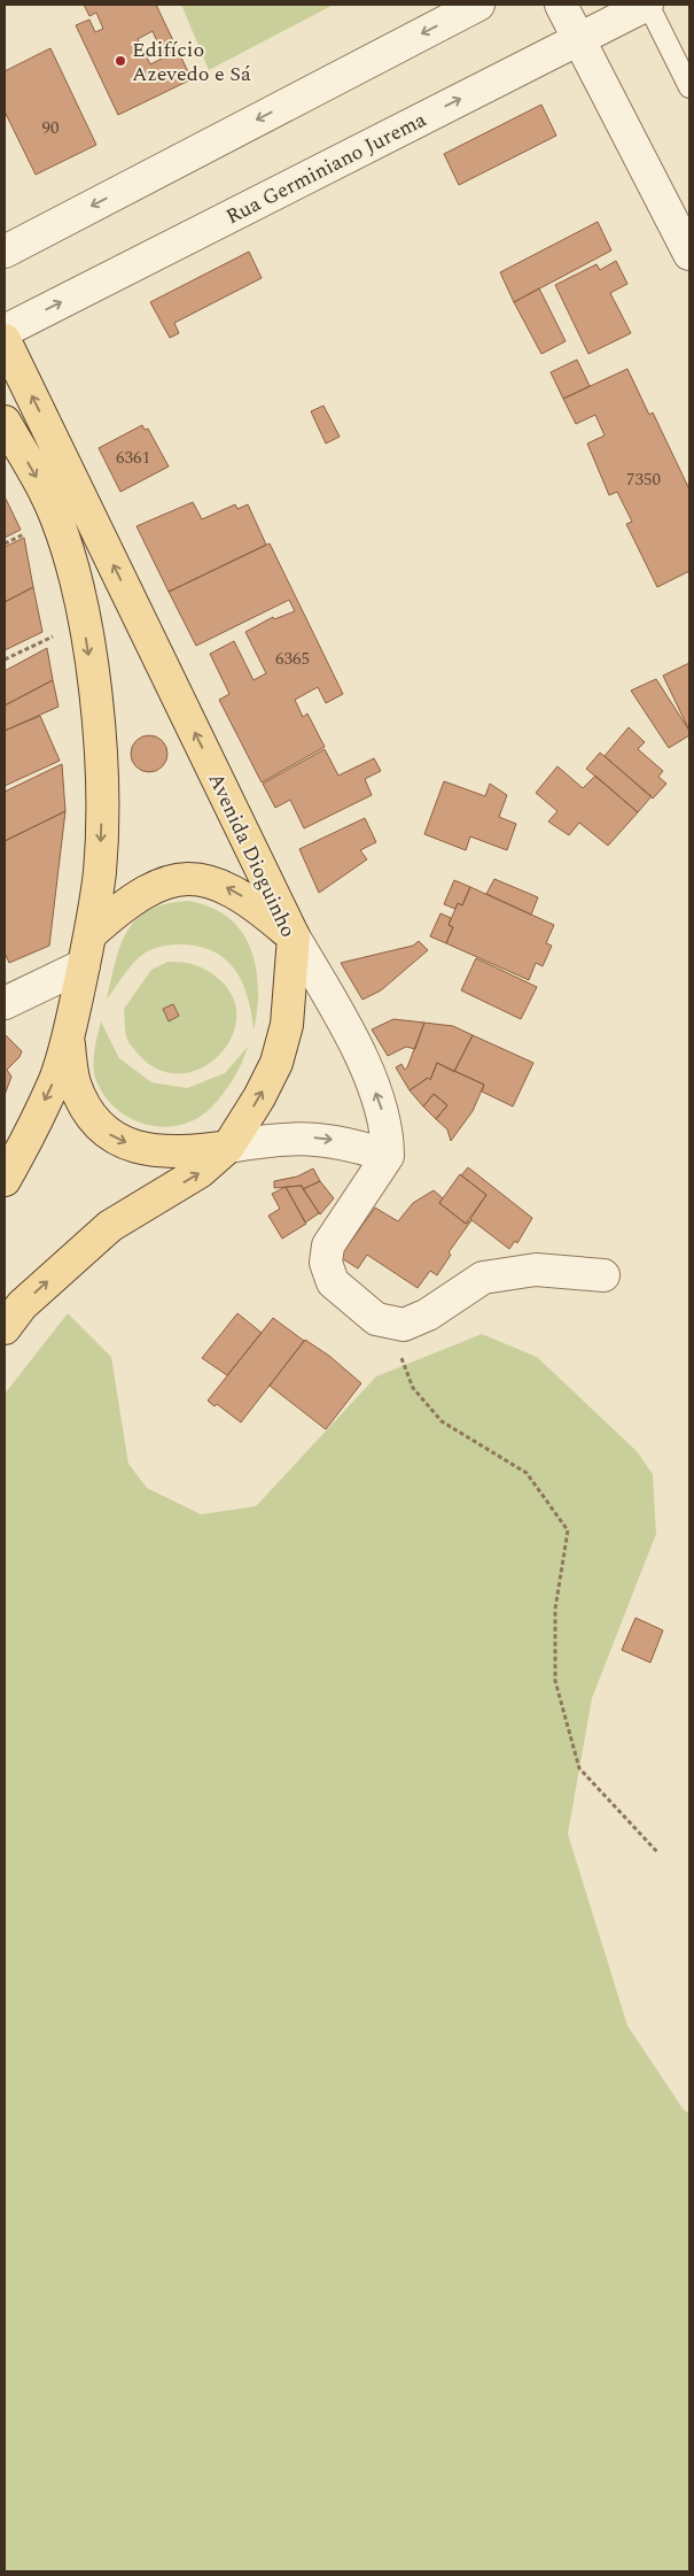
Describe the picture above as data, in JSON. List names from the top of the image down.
{
  "streets": {
    "main road": ["Avenida Dioguinho"],
    "street": ["Rua Germiniano Jurema"]
  },
  "places": ["Edifício Azevedo e Sá"],
  "house_numbers": [
    "90",
    "6361",
    "7350",
    "6365"
  ]
}
